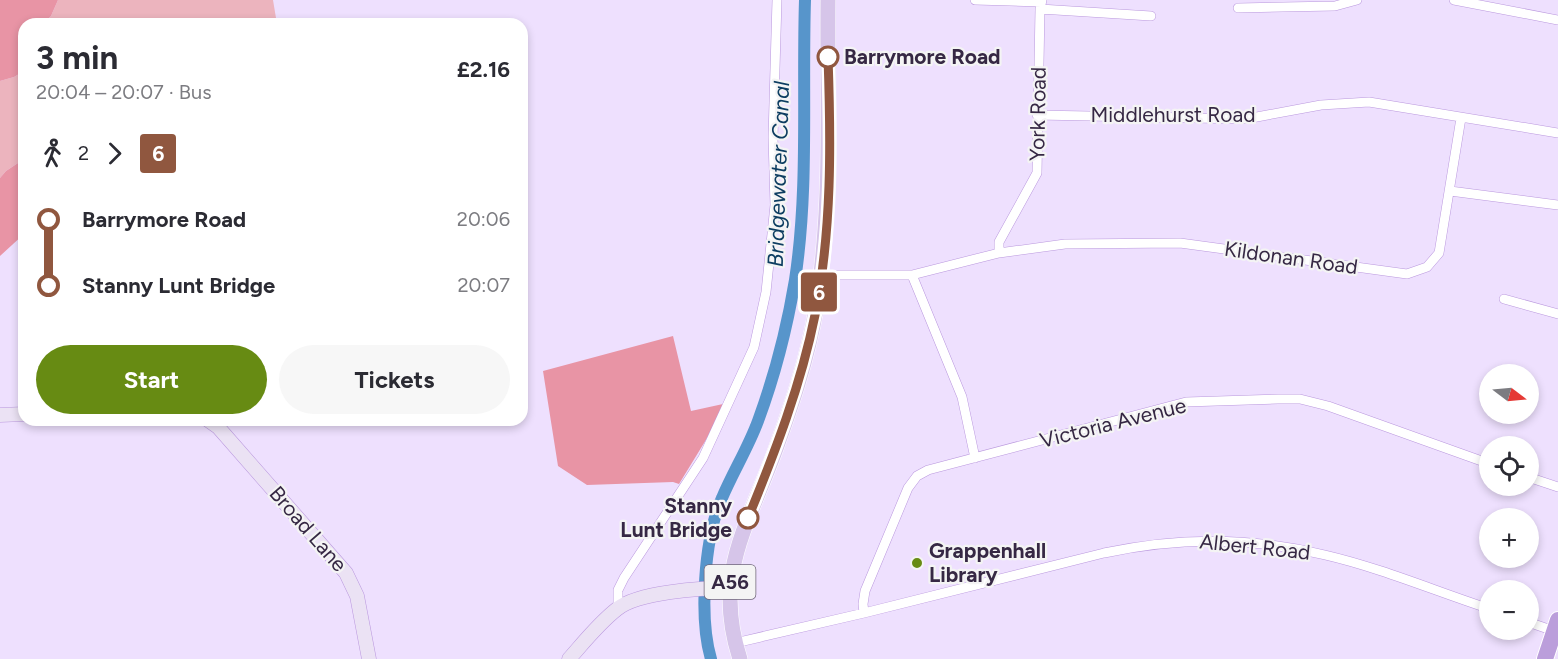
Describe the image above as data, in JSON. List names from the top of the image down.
{
  "streets": {
    "main road": ["A56"],
    "street": [
      "York Road",
      "Middlehurst Road",
      "Kildonan Road",
      "Victoria Avenue",
      "Broad Lane",
      "Albert Road"
    ]
  },
  "crossings": [
    ["York Road", "Middlehurst Road"],
    ["York Road", "Kildonan Road"],
    ["Middlehurst Road", "Kildonan Road"],
    ["Victoria Avenue", "Albert Road"],
    ["Albert Road", "A56"]
  ],
  "water": ["Bridgewater Canal"],
  "places": ["Barrymore Road", "Stanny Lunt Bridge", "Grappenhall Library"],
  "lines": ["bus line 6"],
  "north": "right",
  "page": {
    "on_map": "6",
    "heading": ["3 min", "20:04 – 20:07 · Bus", "£2.16"],
    "legs": ["2", "6"],
    "list": [
      {
        "name": "Barrymore Road",
        "value": "20:06"
      },
      {
        "name": "Stanny Lunt Bridge",
        "value": "20:07"
      }
    ],
    "buttons": ["Start", "Tickets"],
    "map_buttons": ["+", "−"]
  }
}
